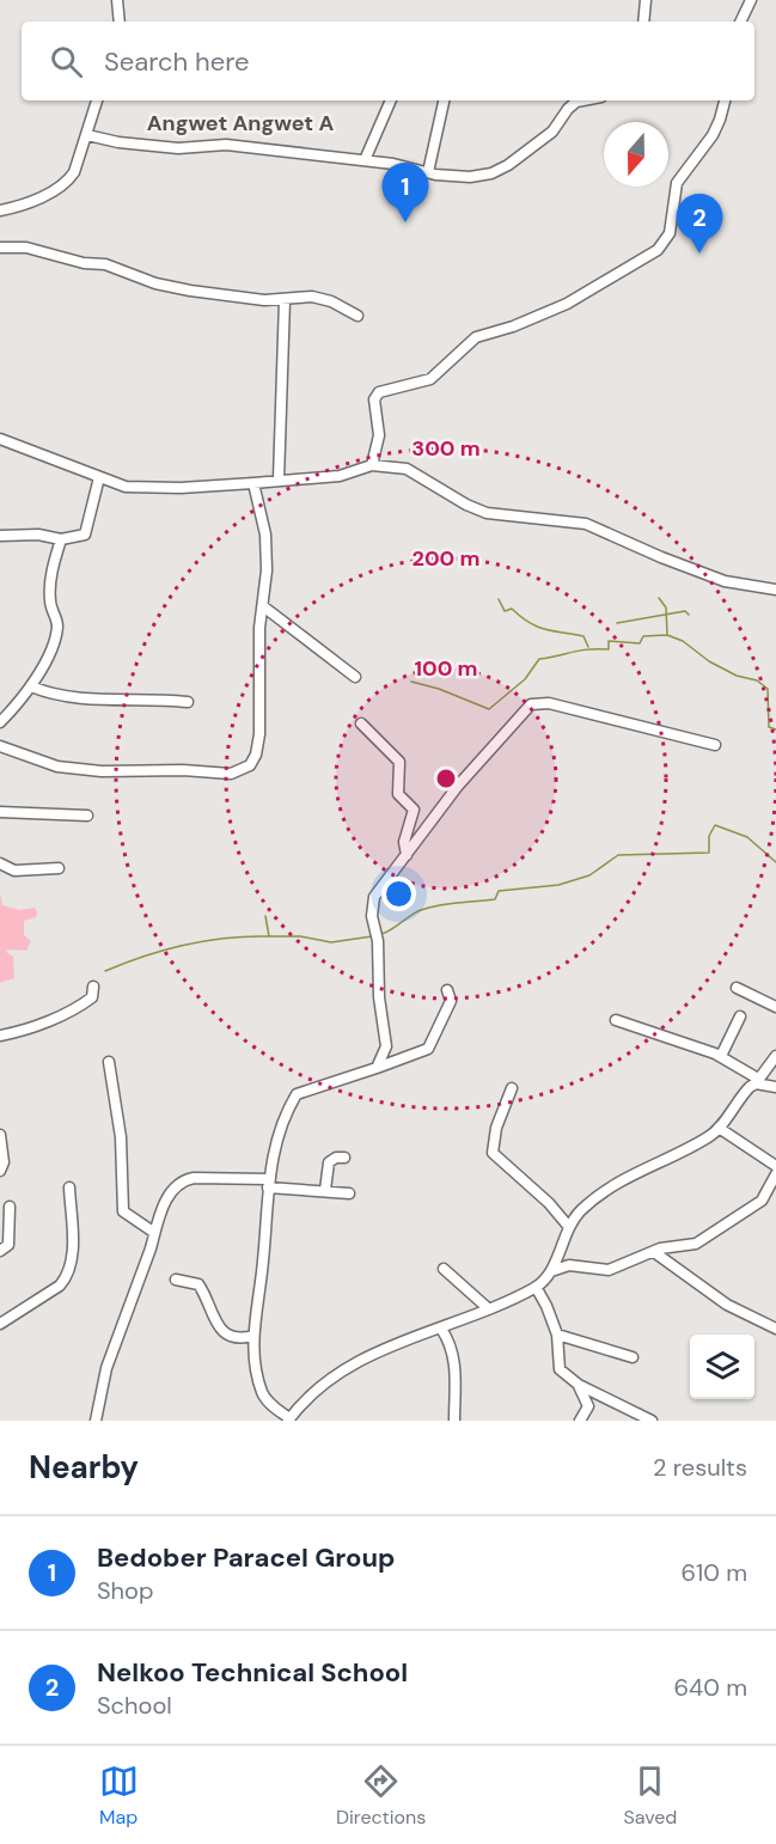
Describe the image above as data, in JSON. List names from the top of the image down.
{
  "districts": ["Angwet Angwet A"],
  "north": "bottom",
  "page": {
    "search": "Search here",
    "pins": ["1", "2"],
    "heading": ["Nearby", "2 results"],
    "list": [
      {
        "mark": "1",
        "name": "Bedober Paracel Group",
        "note": "Shop",
        "value": "610 m"
      },
      {
        "mark": "2",
        "name": "Nelkoo Technical School",
        "note": "School",
        "value": "640 m"
      }
    ],
    "nav": ["Map", "Directions", "Saved"]
  },
  "rings": ["300 m", "200 m", "100 m"]
}
